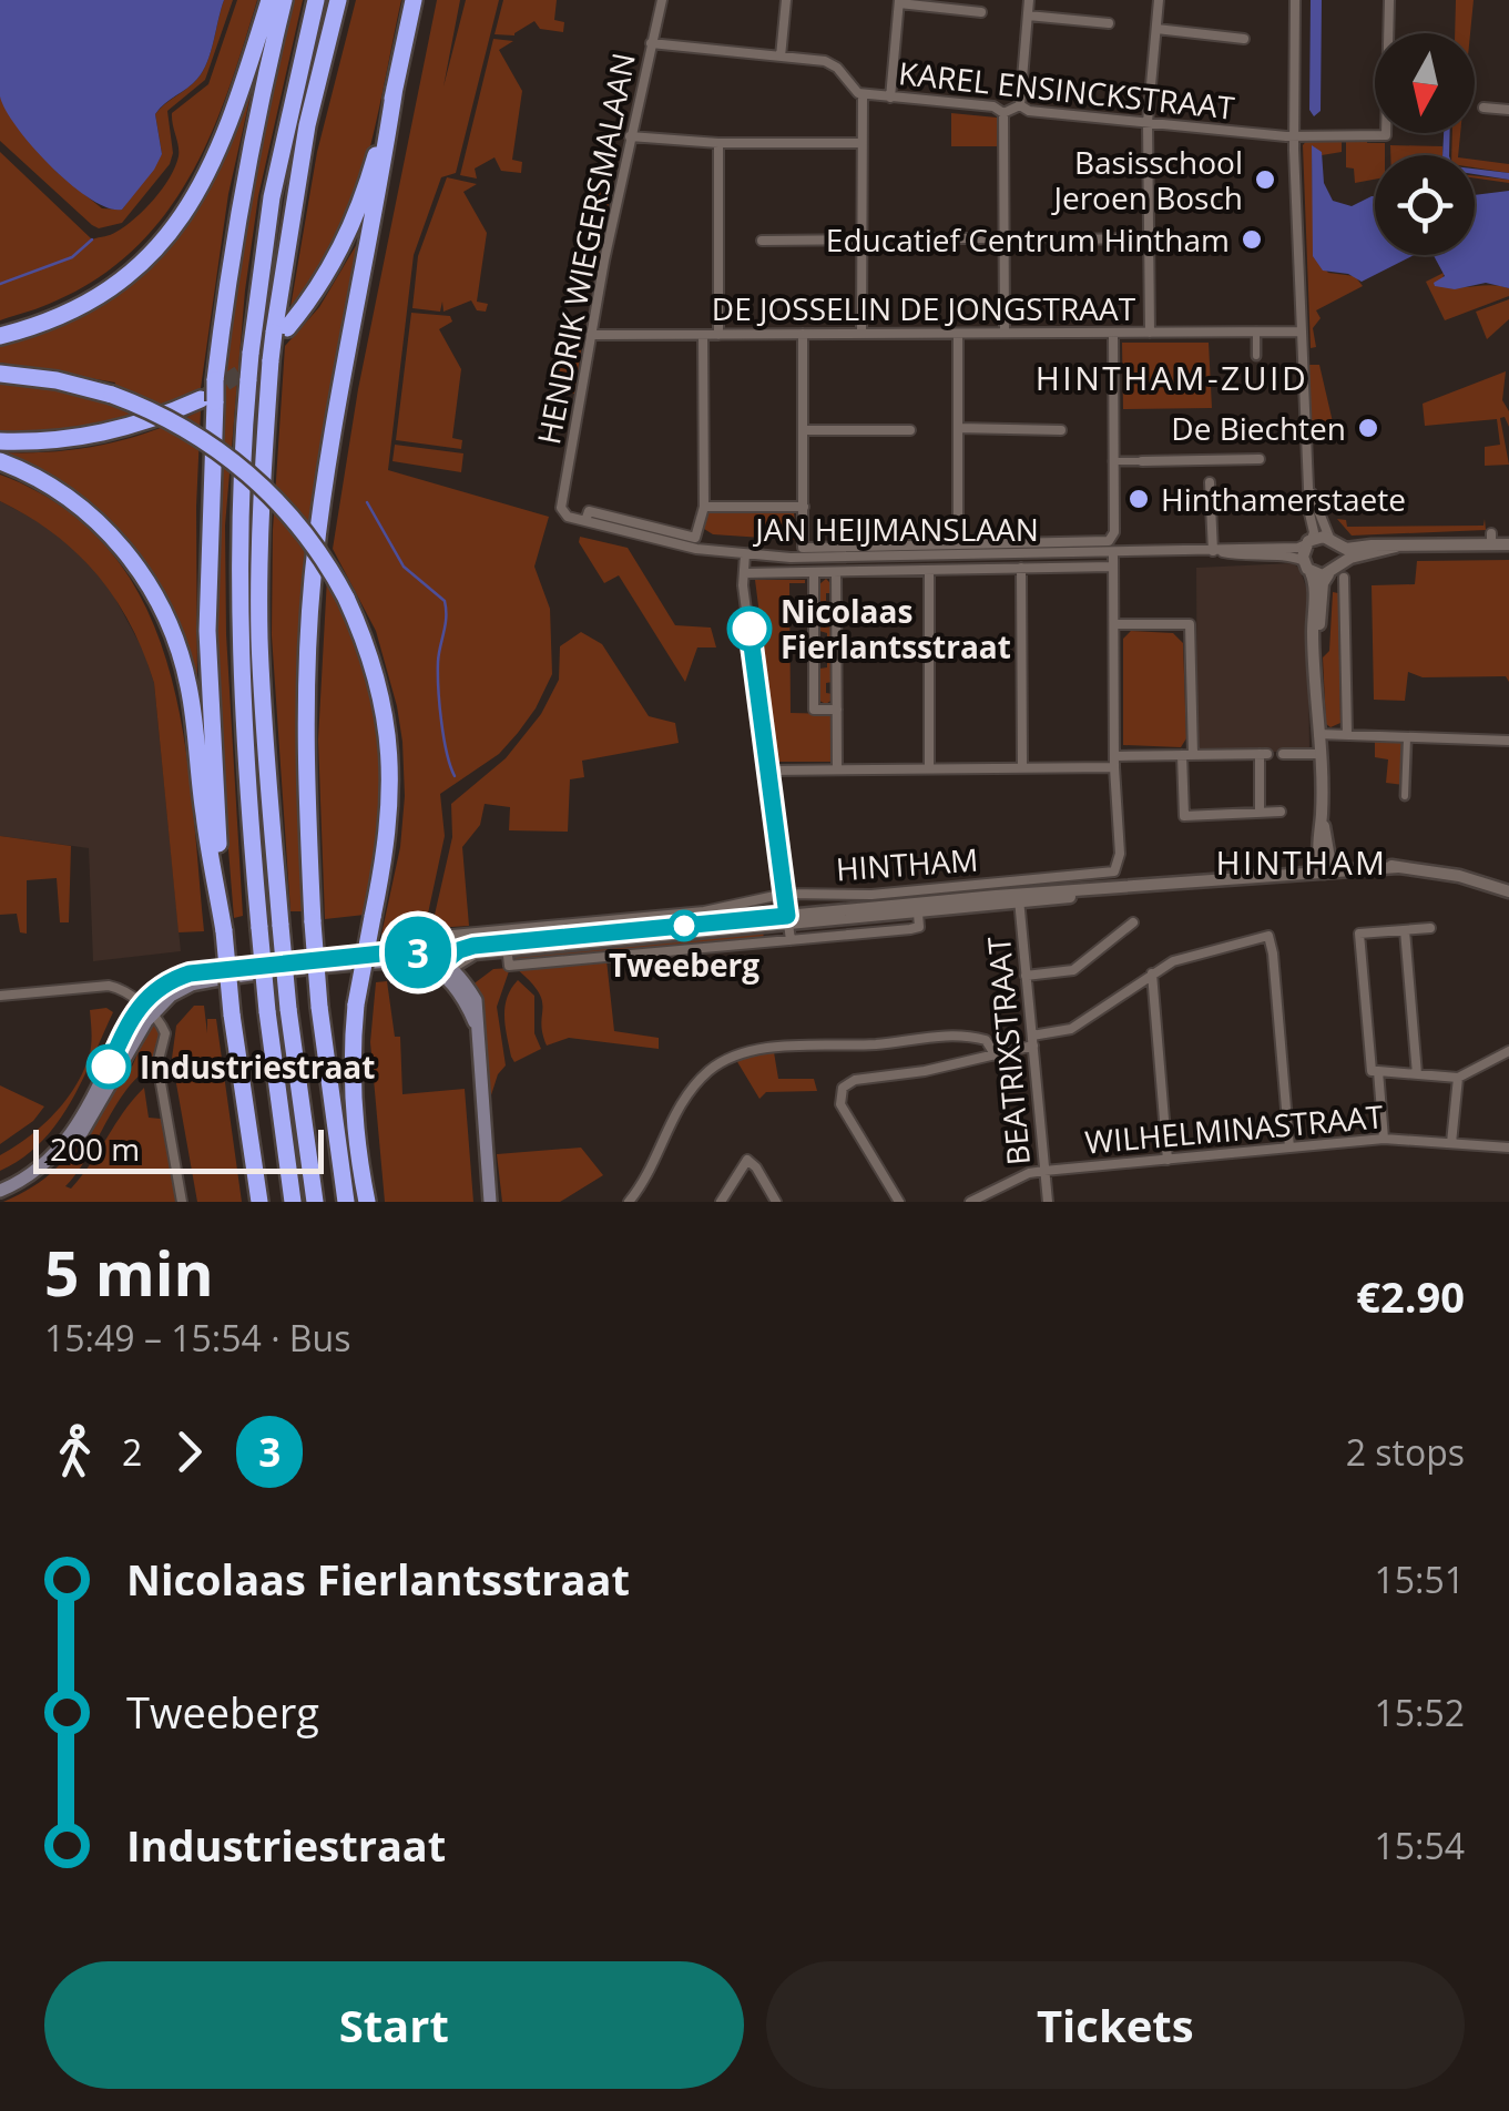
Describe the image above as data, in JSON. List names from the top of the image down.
{
  "streets": {
    "street": [
      "KAREL ENSINCKSTRAAT",
      "HENDRIK WIEGERSMALAAN",
      "DE JOSSELIN DE JONGSTRAAT",
      "JAN HEIJMANSLAAN",
      "HINTHAM",
      "BEATRIXSTRAAT",
      "WILHELMINASTRAAT"
    ]
  },
  "crossings": [
    ["KAREL ENSINCKSTRAAT", "HENDRIK WIEGERSMALAAN"],
    ["HENDRIK WIEGERSMALAAN", "DE JOSSELIN DE JONGSTRAAT"],
    ["HENDRIK WIEGERSMALAAN", "JAN HEIJMANSLAAN"],
    ["HINTHAM", "BEATRIXSTRAAT"],
    ["BEATRIXSTRAAT", "WILHELMINASTRAAT"]
  ],
  "districts": ["HINTHAM-ZUID", "HINTHAM"],
  "places": [
    "Basisschool Jeroen Bosch",
    "Educatief Centrum Hintham",
    "De Biechten",
    "Hinthamerstaete",
    "Nicolaas Fierlantsstraat",
    "Tweeberg",
    "Industriestraat"
  ],
  "lines": ["bus line 3"],
  "scale_bar": "200 m",
  "north": "bottom",
  "page": {
    "on_map": "3",
    "scale": "200 m",
    "heading": ["5 min", "15:49 – 15:54 · Bus", "€2.90"],
    "legs": ["2", "3", "2 stops"],
    "list": [
      {
        "name": "Nicolaas Fierlantsstraat",
        "value": "15:51"
      },
      {
        "name": "Tweeberg",
        "value": "15:52"
      },
      {
        "name": "Industriestraat",
        "value": "15:54"
      }
    ],
    "buttons": ["Start", "Tickets"]
  }
}
